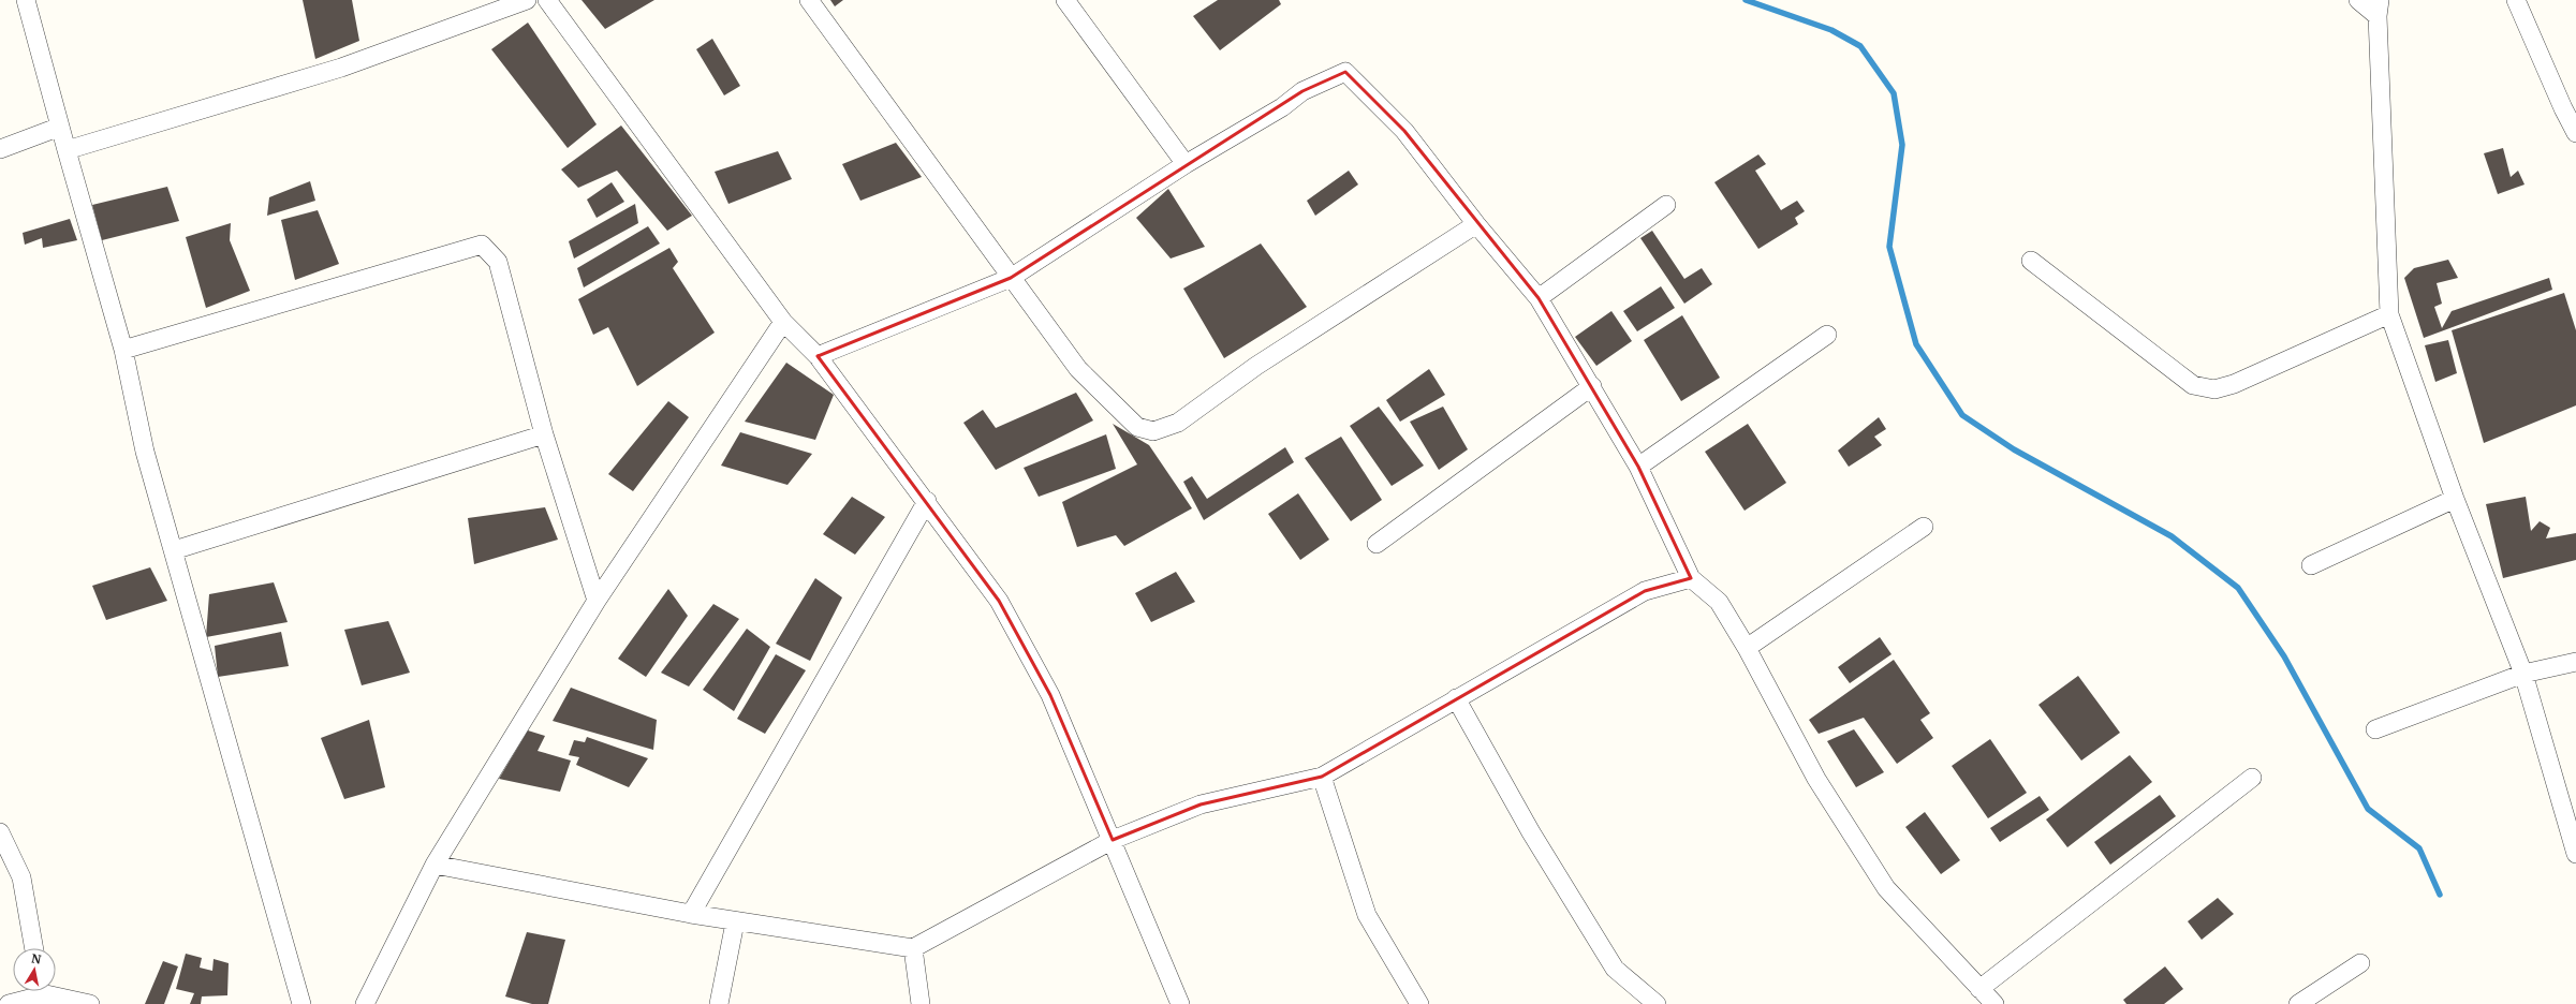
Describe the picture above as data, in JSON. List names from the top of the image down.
{
  "north": "top"
}
